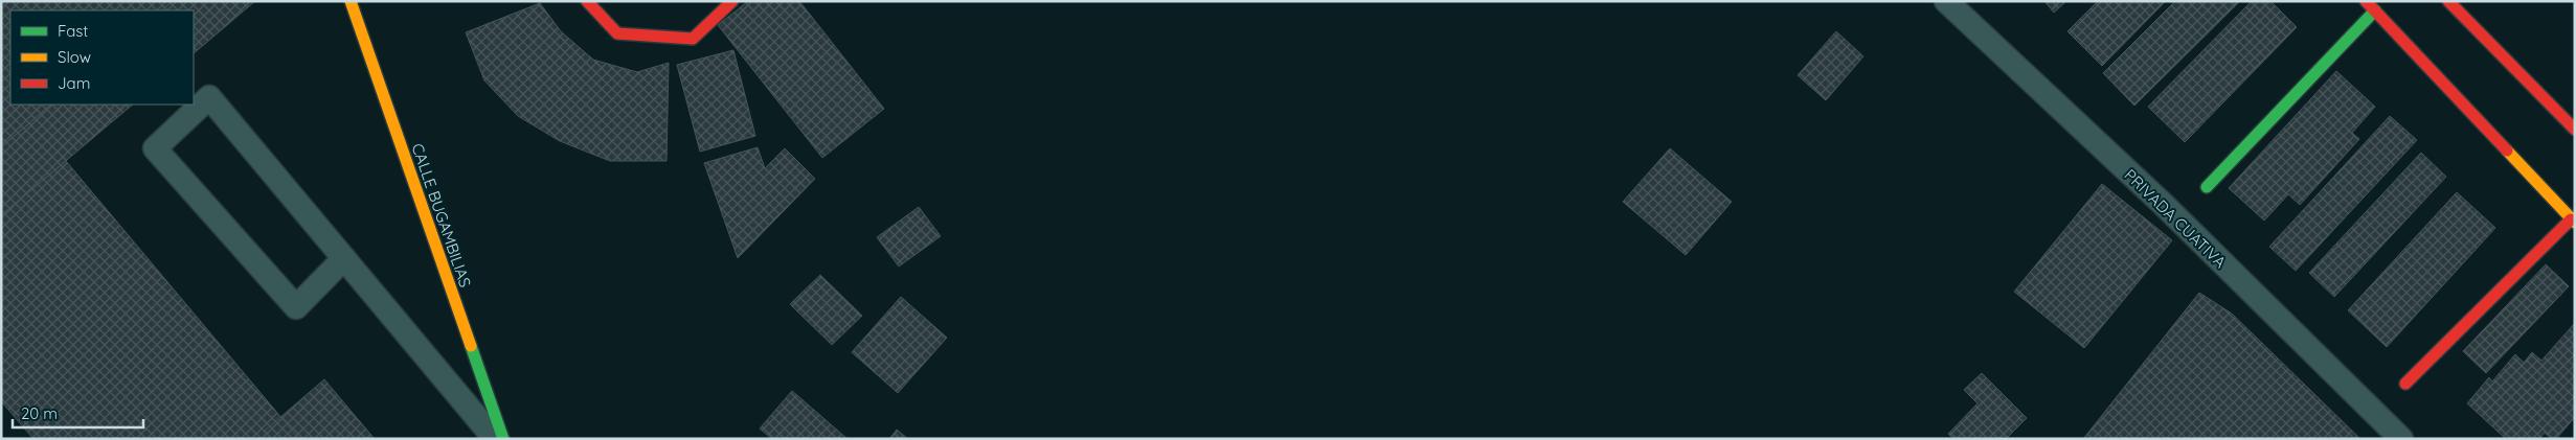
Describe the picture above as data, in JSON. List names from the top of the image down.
{
  "streets": {
    "street": ["CALLE BUGAMBILIAS"],
    "lane": ["PRIVADA CUATIVA"]
  },
  "legend": ["Fast", "Slow", "Jam"],
  "scale_bar": "20 m"
}
